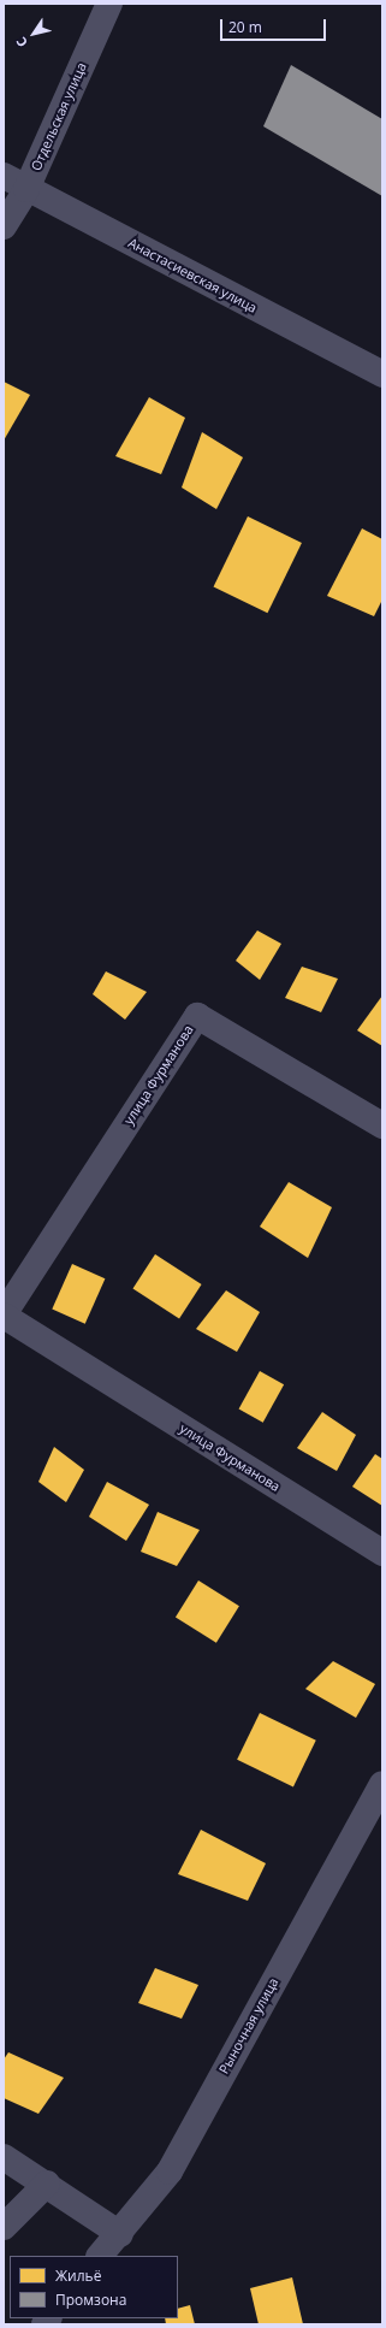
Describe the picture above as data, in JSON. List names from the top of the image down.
{
  "streets": {
    "street": [
      "Отдельская улица",
      "Анастасиевская улица",
      "улица Фурманова",
      "Рыночная улица"
    ]
  },
  "crossings": [
    ["Отдельская улица", "Анастасиевская улица"]
  ],
  "legend": ["Жильё", "Промзона"],
  "scale_bar": "20 m",
  "north": "bottom left"
}
